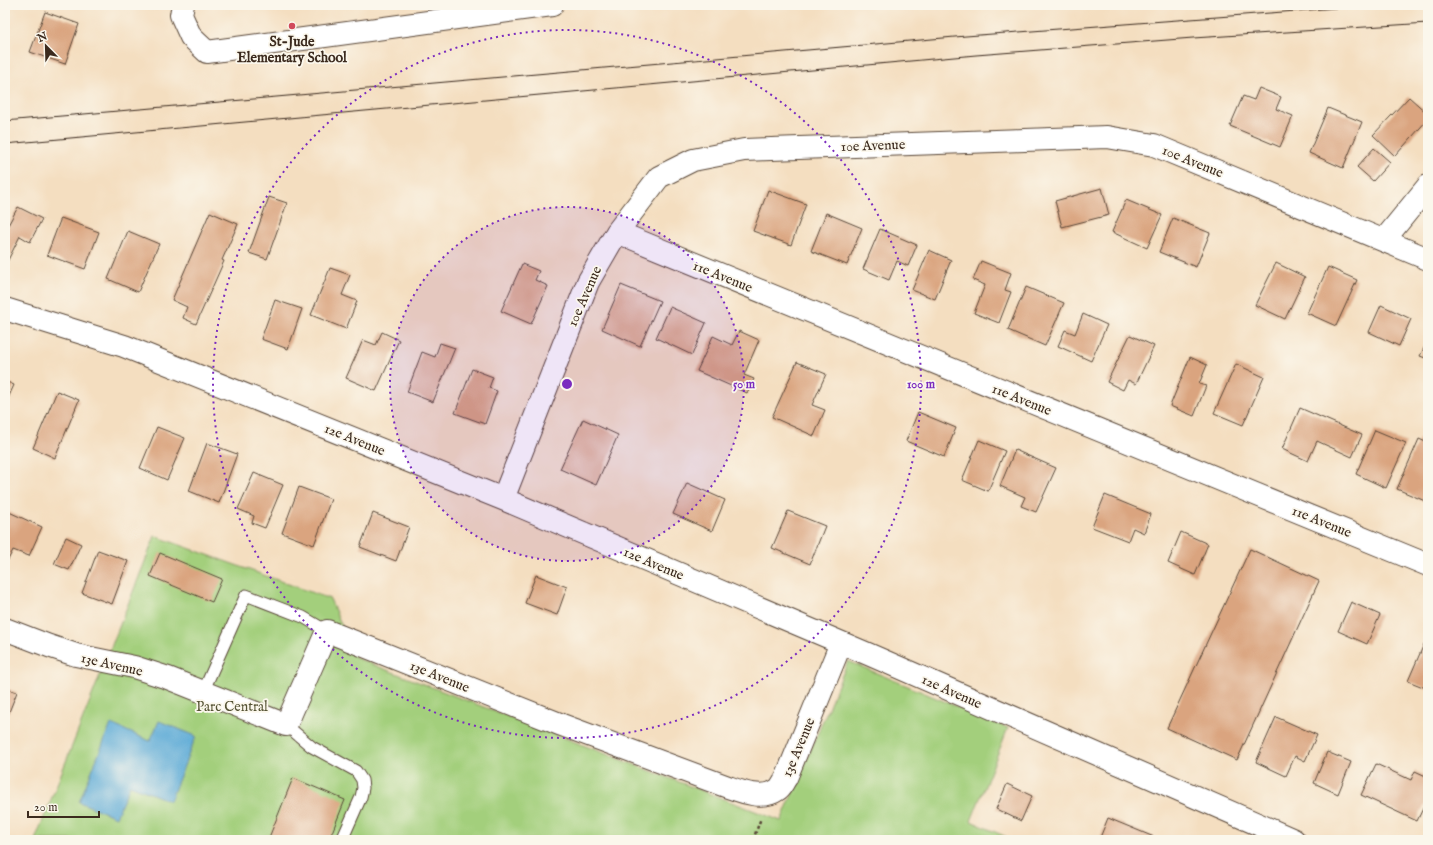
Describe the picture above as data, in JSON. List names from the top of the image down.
{
  "streets": {
    "street": [
      "10e Avenue",
      "11e Avenue",
      "12e Avenue",
      "13e Avenue"
    ]
  },
  "crossings": [
    ["10e Avenue", "11e Avenue"],
    ["10e Avenue", "12e Avenue"],
    ["12e Avenue", "13e Avenue"]
  ],
  "parks": ["Parc Central"],
  "places": ["St-Jude Elementary School"],
  "scale_bar": "20 m",
  "north": "top left",
  "rings": ["50 m", "100 m"]
}
